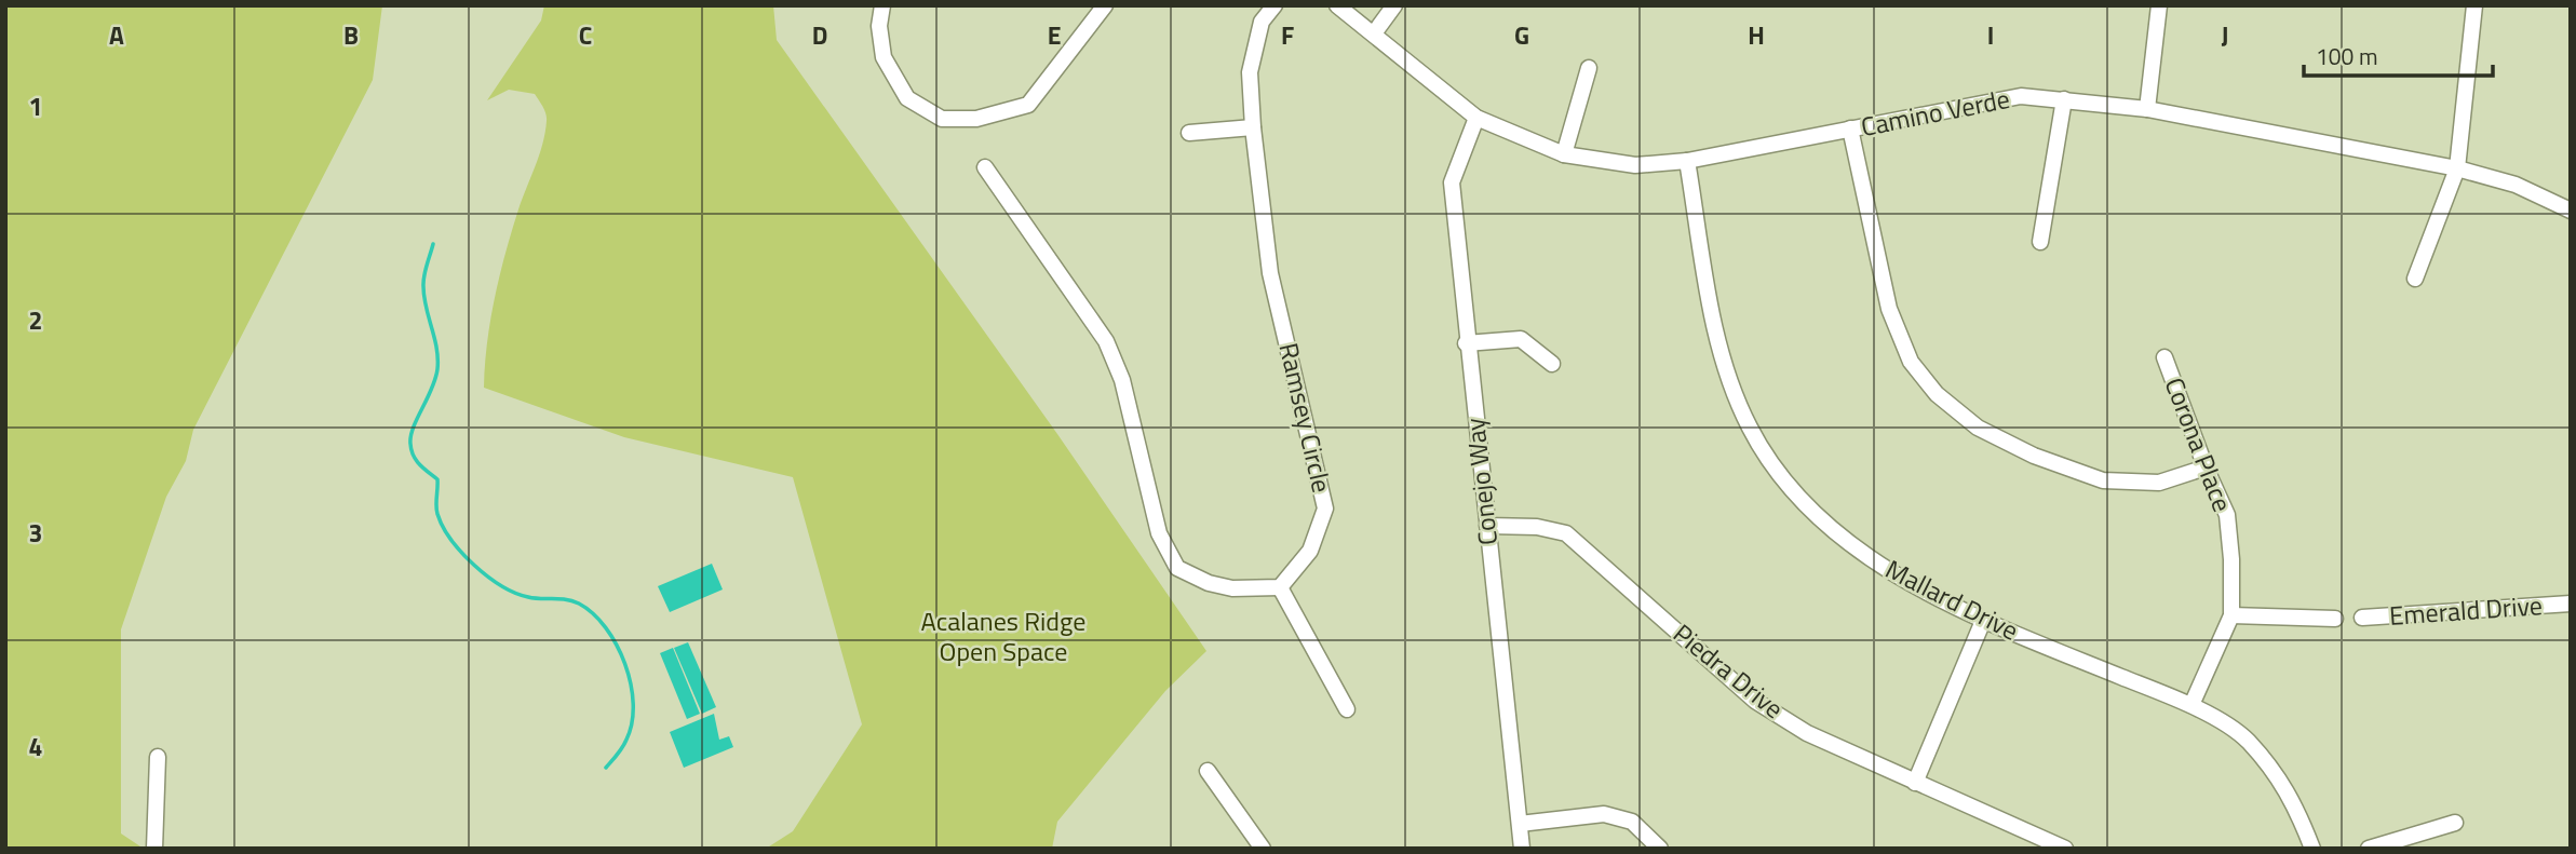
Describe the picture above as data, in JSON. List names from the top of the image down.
{
  "streets": {
    "street": [
      "Camino Verde",
      "Ramsey Circle",
      "Corona Place",
      "Conejo Way",
      "Mallard Drive",
      "Emerald Drive",
      "Piedra Drive"
    ]
  },
  "crossings": [
    ["Camino Verde", "Conejo Way"],
    ["Camino Verde", "Mallard Drive"],
    ["Corona Place", "Mallard Drive"],
    ["Conejo Way", "Piedra Drive"]
  ],
  "parks": ["Acalanes Ridge Open Space"],
  "scale_bar": "100 m",
  "grid": {
    "columns": [
      "A",
      "B",
      "C",
      "D",
      "E",
      "F",
      "G",
      "H",
      "I",
      "J"
    ],
    "rows": [
      "1",
      "2",
      "3",
      "4"
    ]
  }
}
